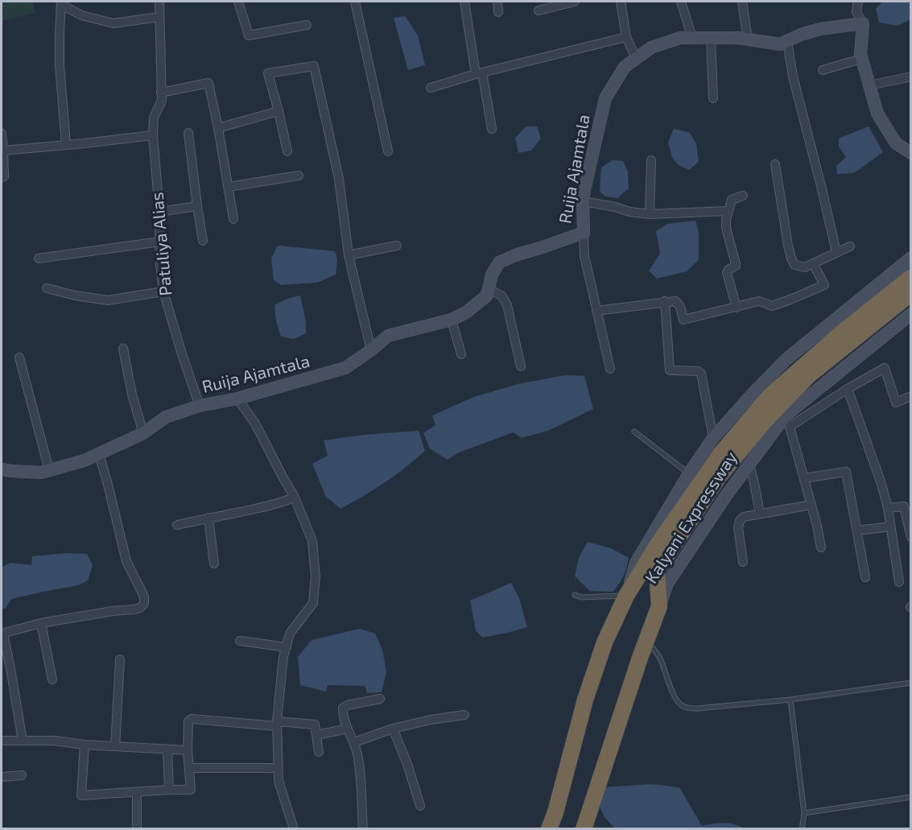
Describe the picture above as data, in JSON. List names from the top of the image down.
{
  "streets": {
    "highway": ["Kalyani Expressway"],
    "street": ["Ruija Ajamtala", "Patuliya Alias"]
  },
  "crossings": [
    ["Ruija Ajamtala", "Patuliya Alias"]
  ]
}
